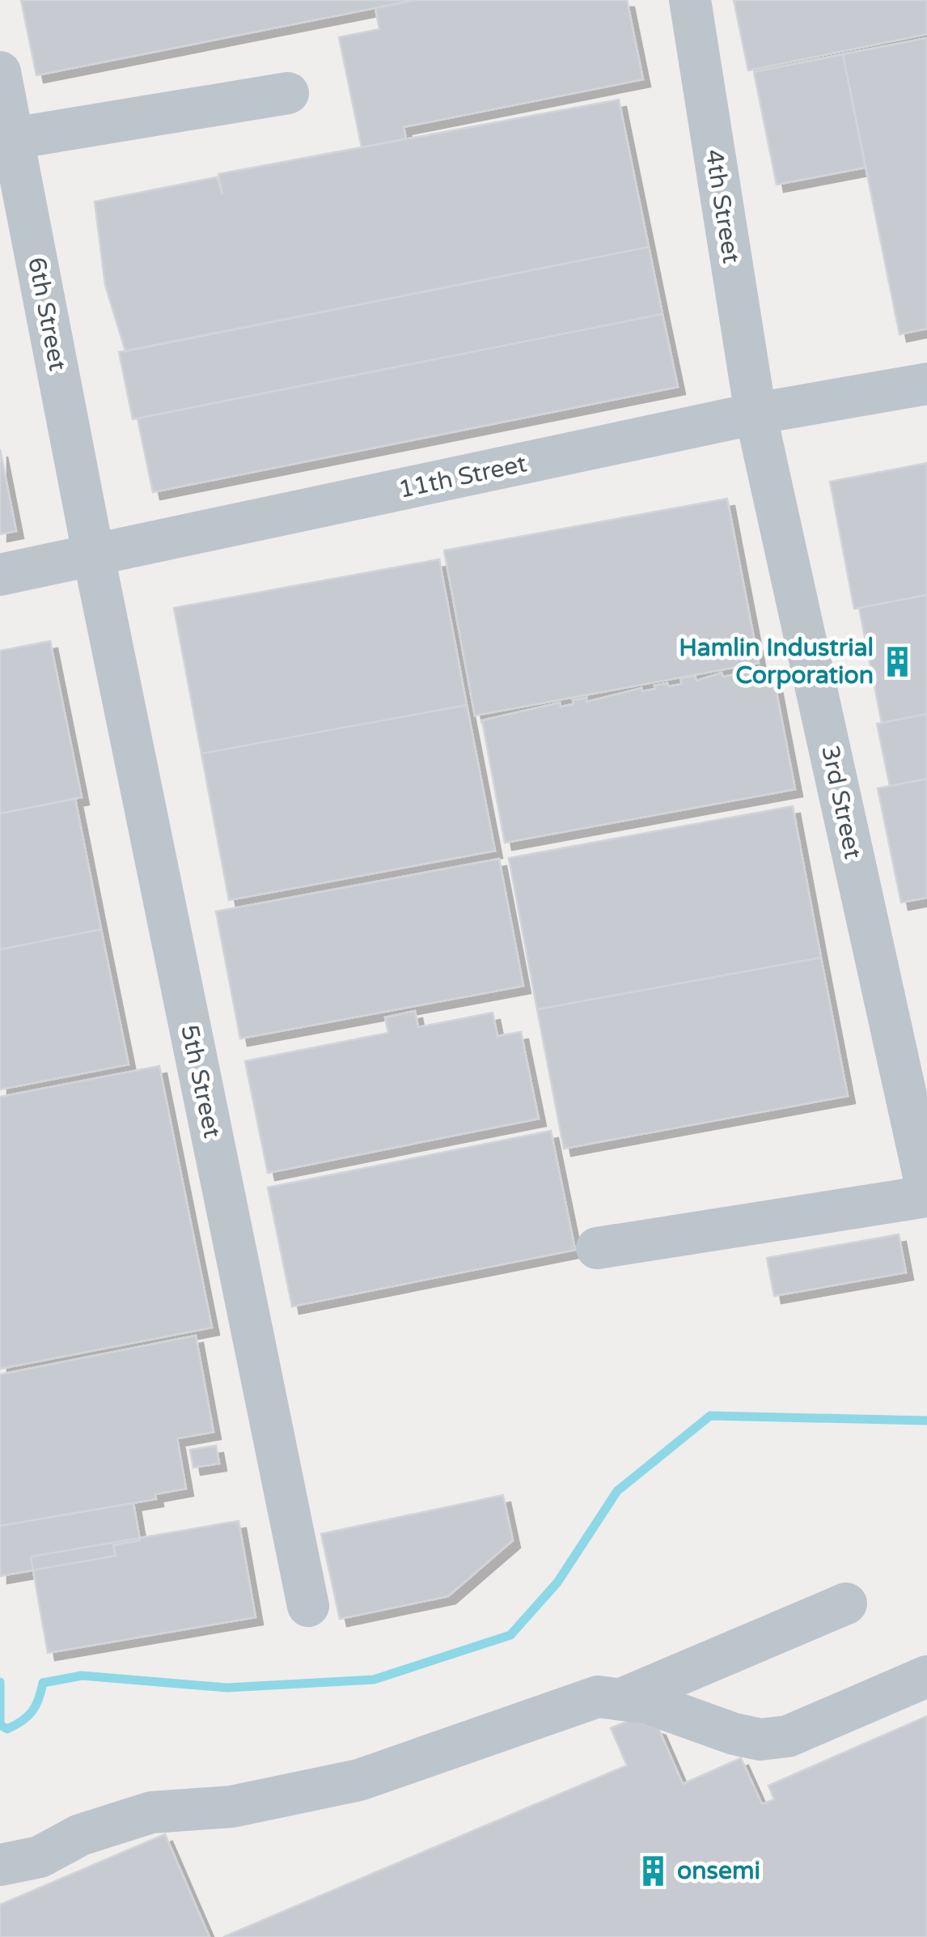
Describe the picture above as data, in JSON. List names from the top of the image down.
{
  "streets": {
    "lane": [
      "4th Street",
      "6th Street",
      "11th Street",
      "3rd Street",
      "5th Street"
    ]
  },
  "crossings": [
    ["4th Street", "11th Street"],
    ["4th Street", "3rd Street"],
    ["6th Street", "11th Street"],
    ["6th Street", "5th Street"],
    ["11th Street", "3rd Street"],
    ["11th Street", "5th Street"]
  ],
  "places": {
    "building": ["Hamlin Industrial Corporation", "onsemi"]
  }
}
